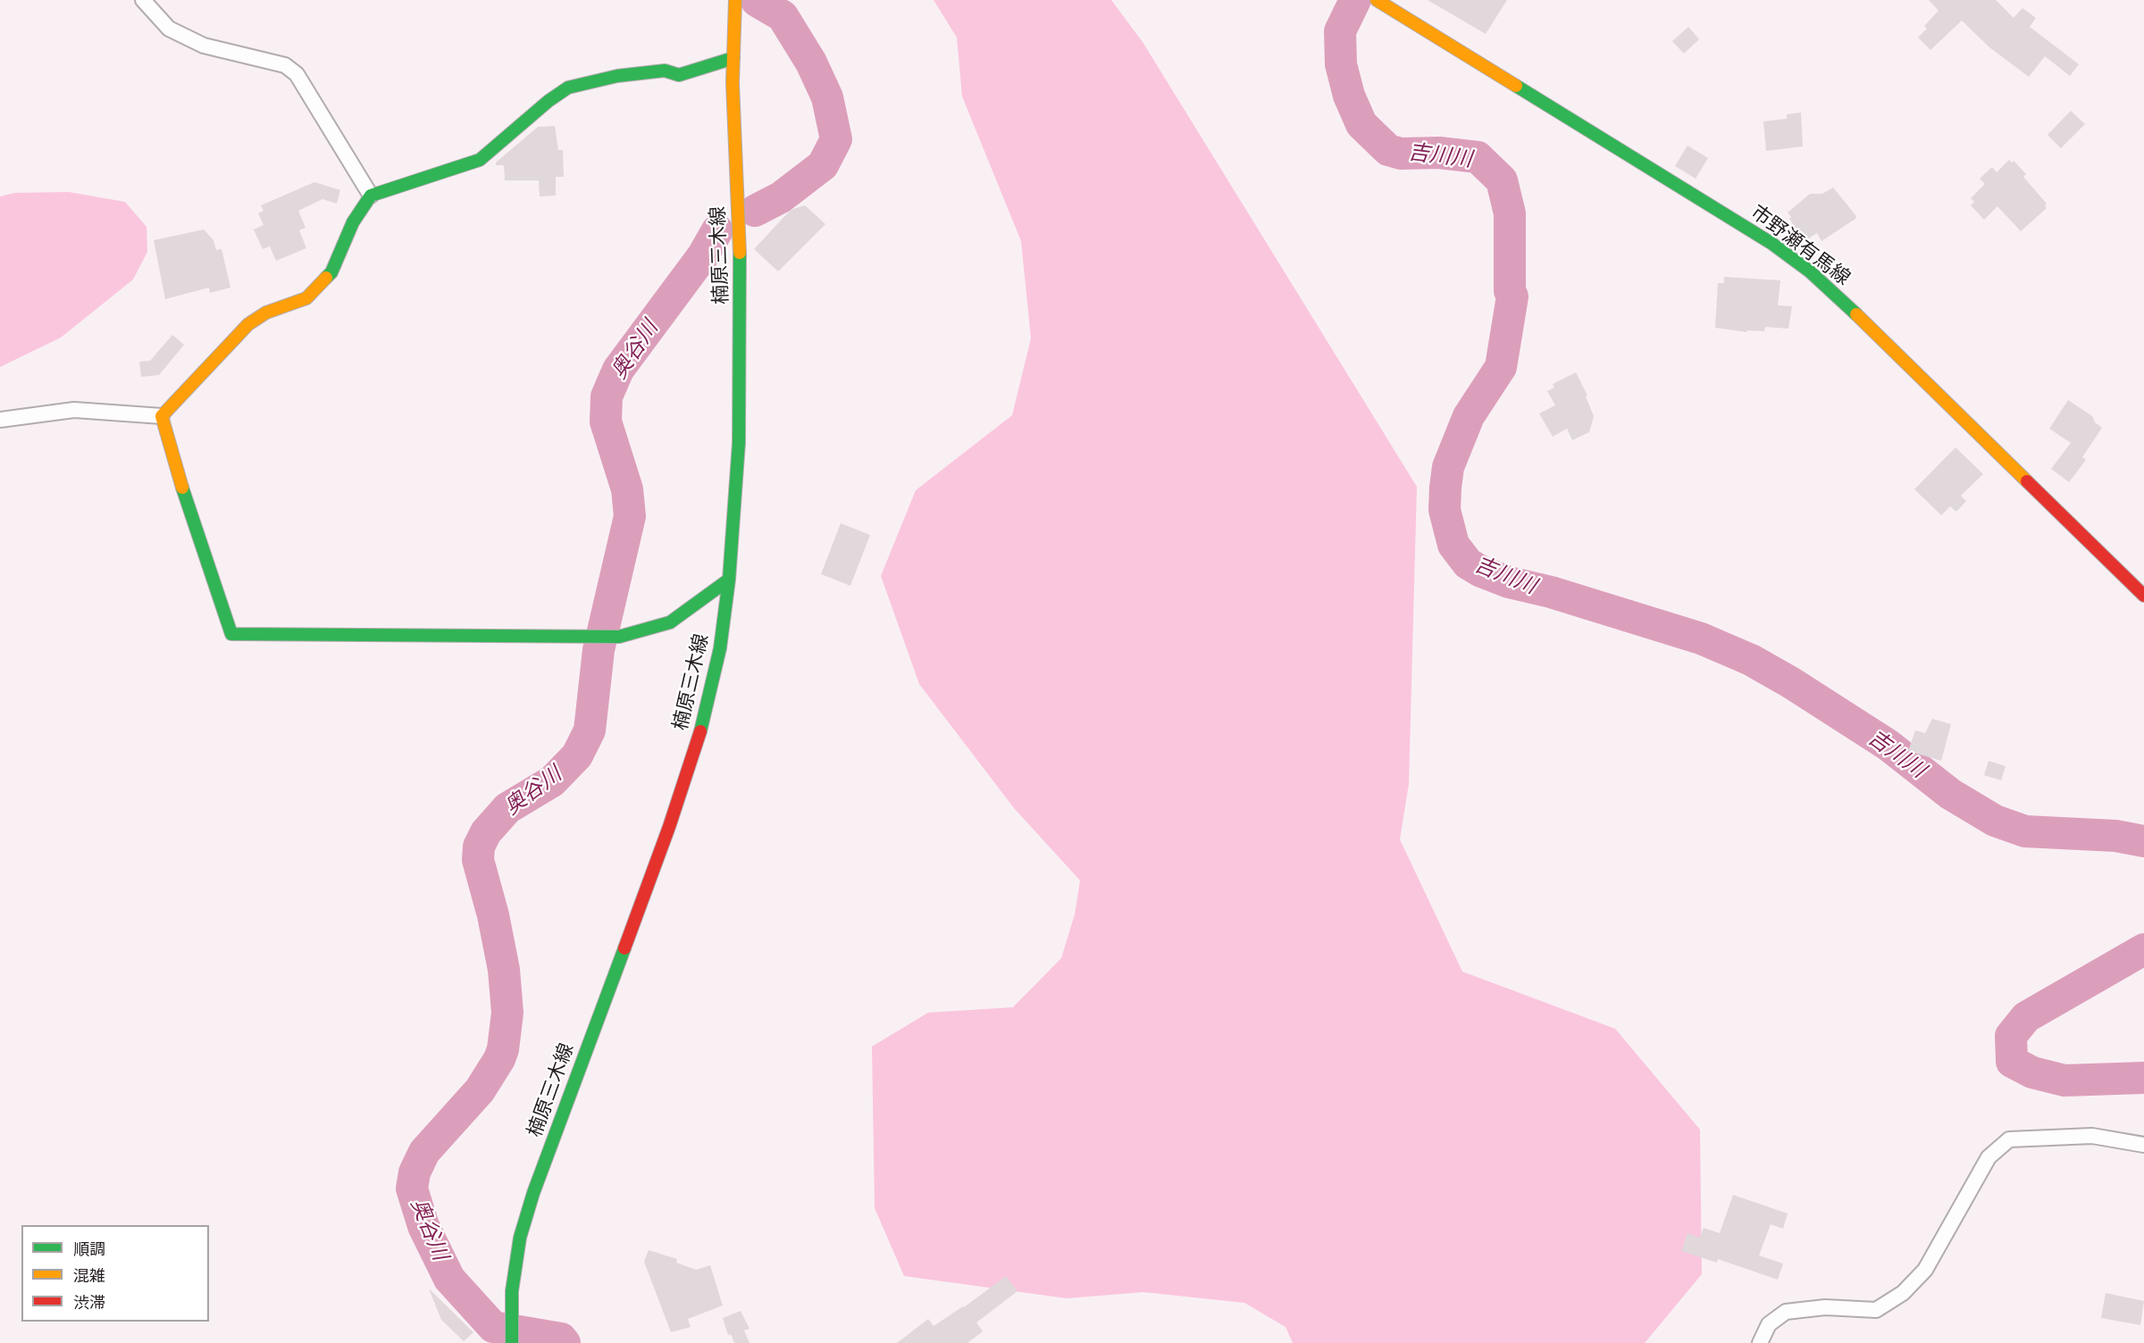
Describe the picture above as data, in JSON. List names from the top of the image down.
{
  "streets": {
    "main road": ["市野瀬有馬線", "楠原三木線"]
  },
  "water": ["吉川川", "奥谷川"],
  "legend": ["順調", "混雑", "渋滞"]
}
